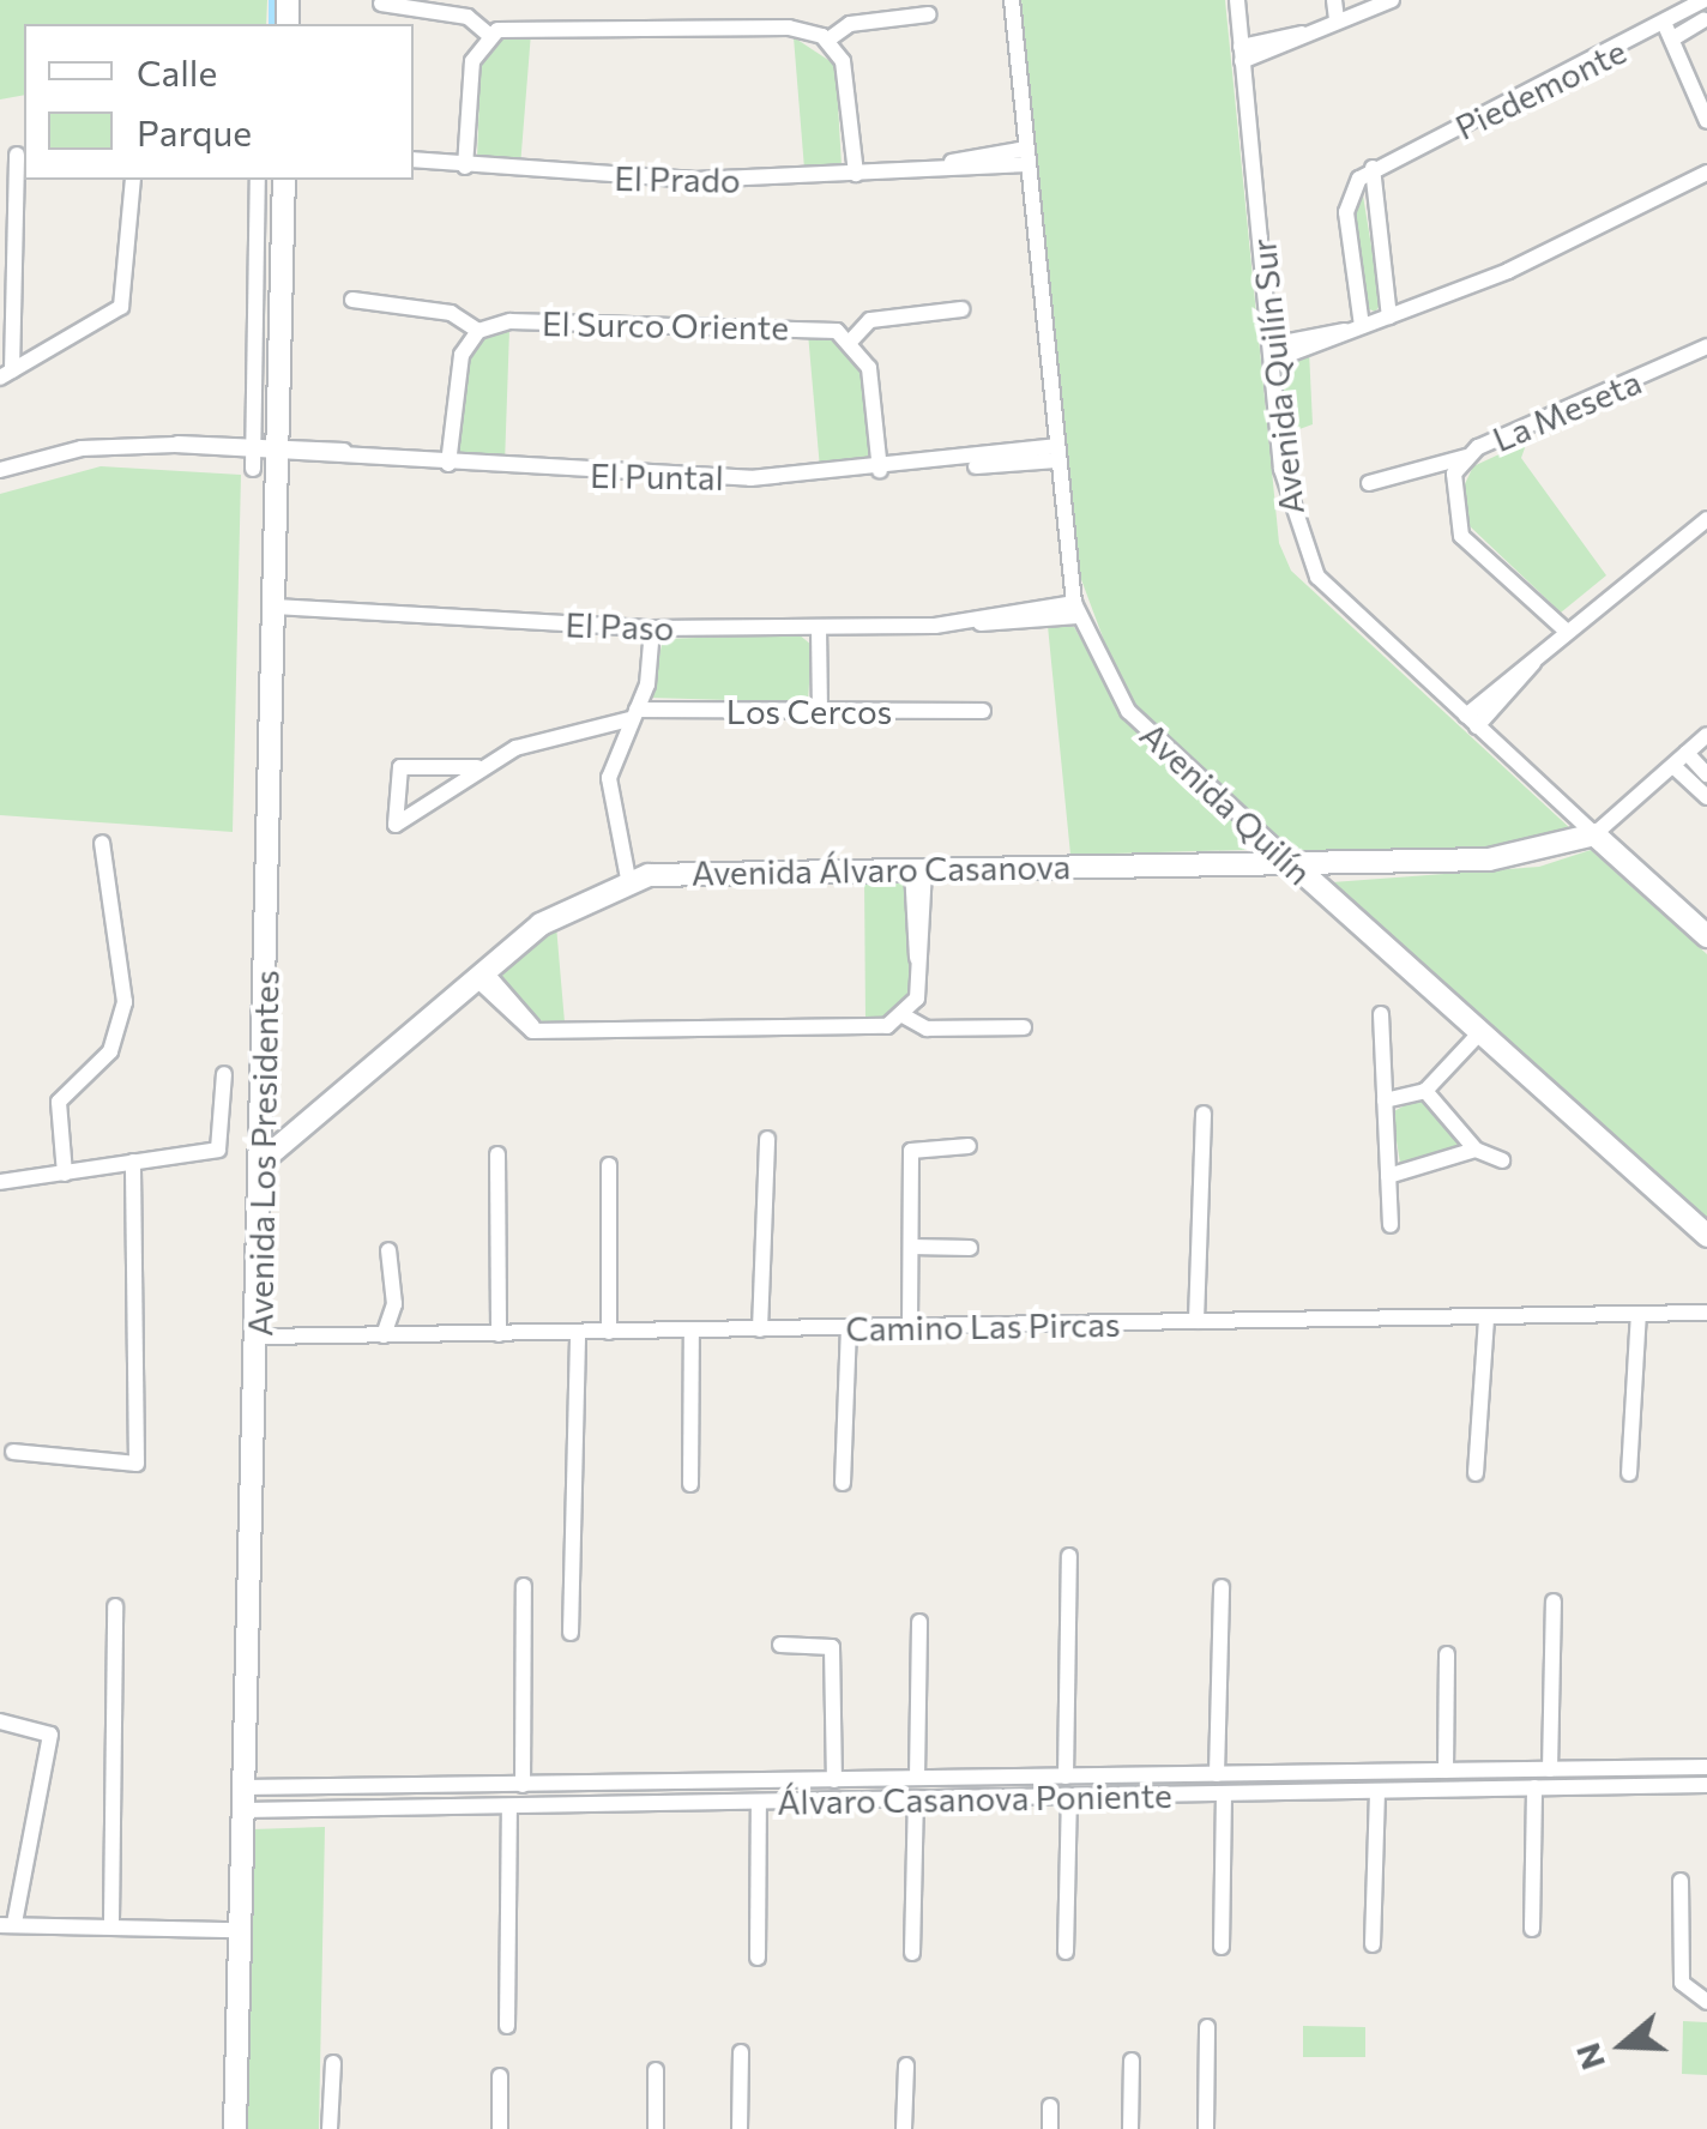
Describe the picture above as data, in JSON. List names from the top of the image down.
{
  "streets": {
    "street": [
      "Piedemonte",
      "El Prado",
      "El Surco Oriente",
      "Avenida Quilín Sur",
      "La Meseta",
      "El Puntal",
      "El Paso",
      "Los Cercos",
      "Avenida Quilín",
      "Avenida Álvaro Casanova",
      "Avenida Los Presidentes",
      "Camino Las Pircas",
      "Álvaro Casanova Poniente"
    ]
  },
  "crossings": [
    ["El Prado", "Avenida Quilín"],
    ["Avenida Quilín Sur", "Avenida Álvaro Casanova"],
    ["El Puntal", "Avenida Quilín"],
    ["El Puntal", "Avenida Los Presidentes"],
    ["El Paso", "Avenida Quilín"],
    ["El Paso", "Avenida Los Presidentes"],
    ["Avenida Quilín", "Avenida Álvaro Casanova"],
    ["Avenida Álvaro Casanova", "Avenida Los Presidentes"],
    ["Avenida Los Presidentes", "Camino Las Pircas"],
    ["Avenida Los Presidentes", "Álvaro Casanova Poniente"]
  ],
  "legend": ["Calle", "Parque"],
  "north": "left"
}
